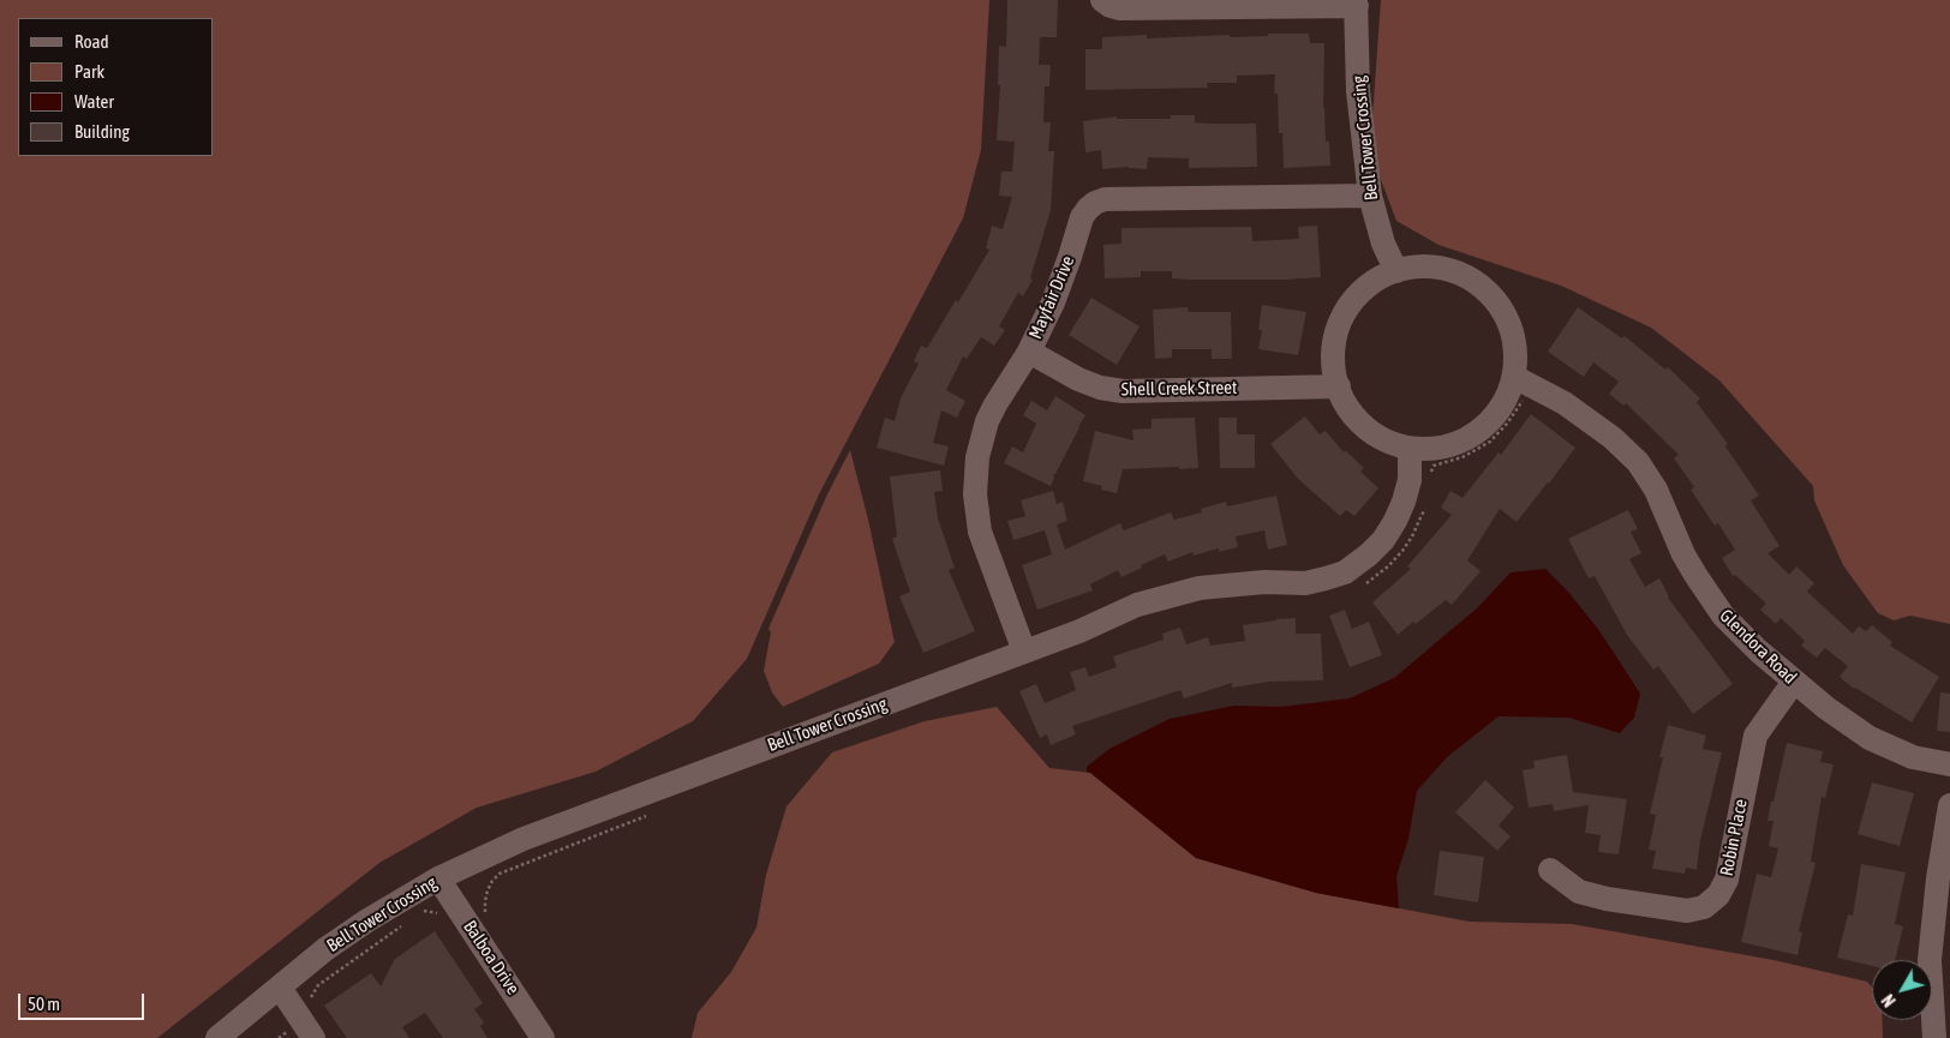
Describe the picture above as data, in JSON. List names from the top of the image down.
{
  "streets": {
    "street": [
      "Bell Tower Crossing",
      "Mayfair Drive",
      "Shell Creek Street",
      "Glendora Road",
      "Robin Place",
      "Balboa Drive"
    ]
  },
  "crossings": [
    ["Bell Tower Crossing", "Mayfair Drive"],
    ["Bell Tower Crossing", "Shell Creek Street"],
    ["Bell Tower Crossing", "Glendora Road"],
    ["Bell Tower Crossing", "Balboa Drive"],
    ["Mayfair Drive", "Shell Creek Street"],
    ["Shell Creek Street", "Glendora Road"],
    ["Glendora Road", "Robin Place"]
  ],
  "legend": [
    "Road",
    "Park",
    "Water",
    "Building"
  ],
  "scale_bar": "50 m",
  "north": "bottom left"
}
